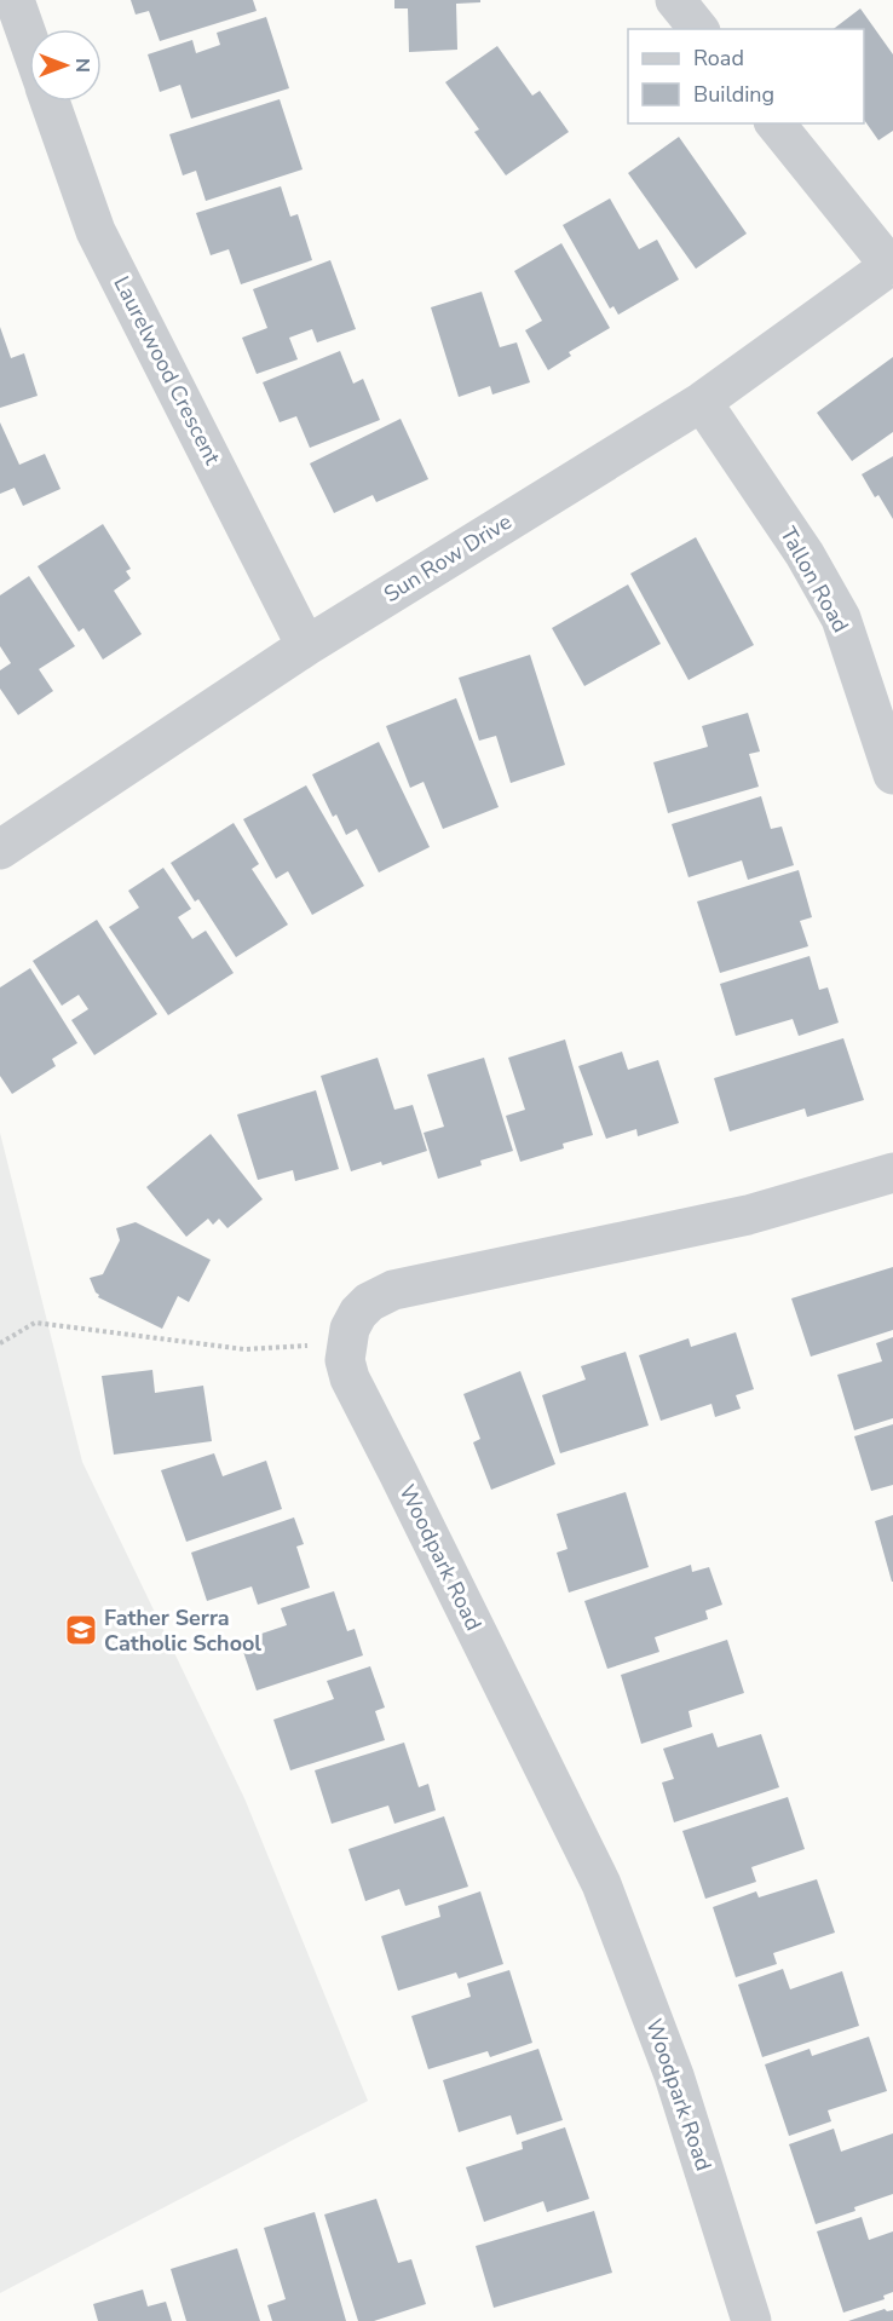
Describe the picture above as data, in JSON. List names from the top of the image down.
{
  "streets": {
    "street": [
      "Laurelwood Crescent",
      "Sun Row Drive",
      "Tallon Road",
      "Woodpark Road"
    ]
  },
  "crossings": [
    ["Laurelwood Crescent", "Sun Row Drive"],
    ["Sun Row Drive", "Tallon Road"]
  ],
  "places": {
    "school or university": ["Father Serra Catholic School"]
  },
  "legend": ["Road", "Building"],
  "north": "right"
}
